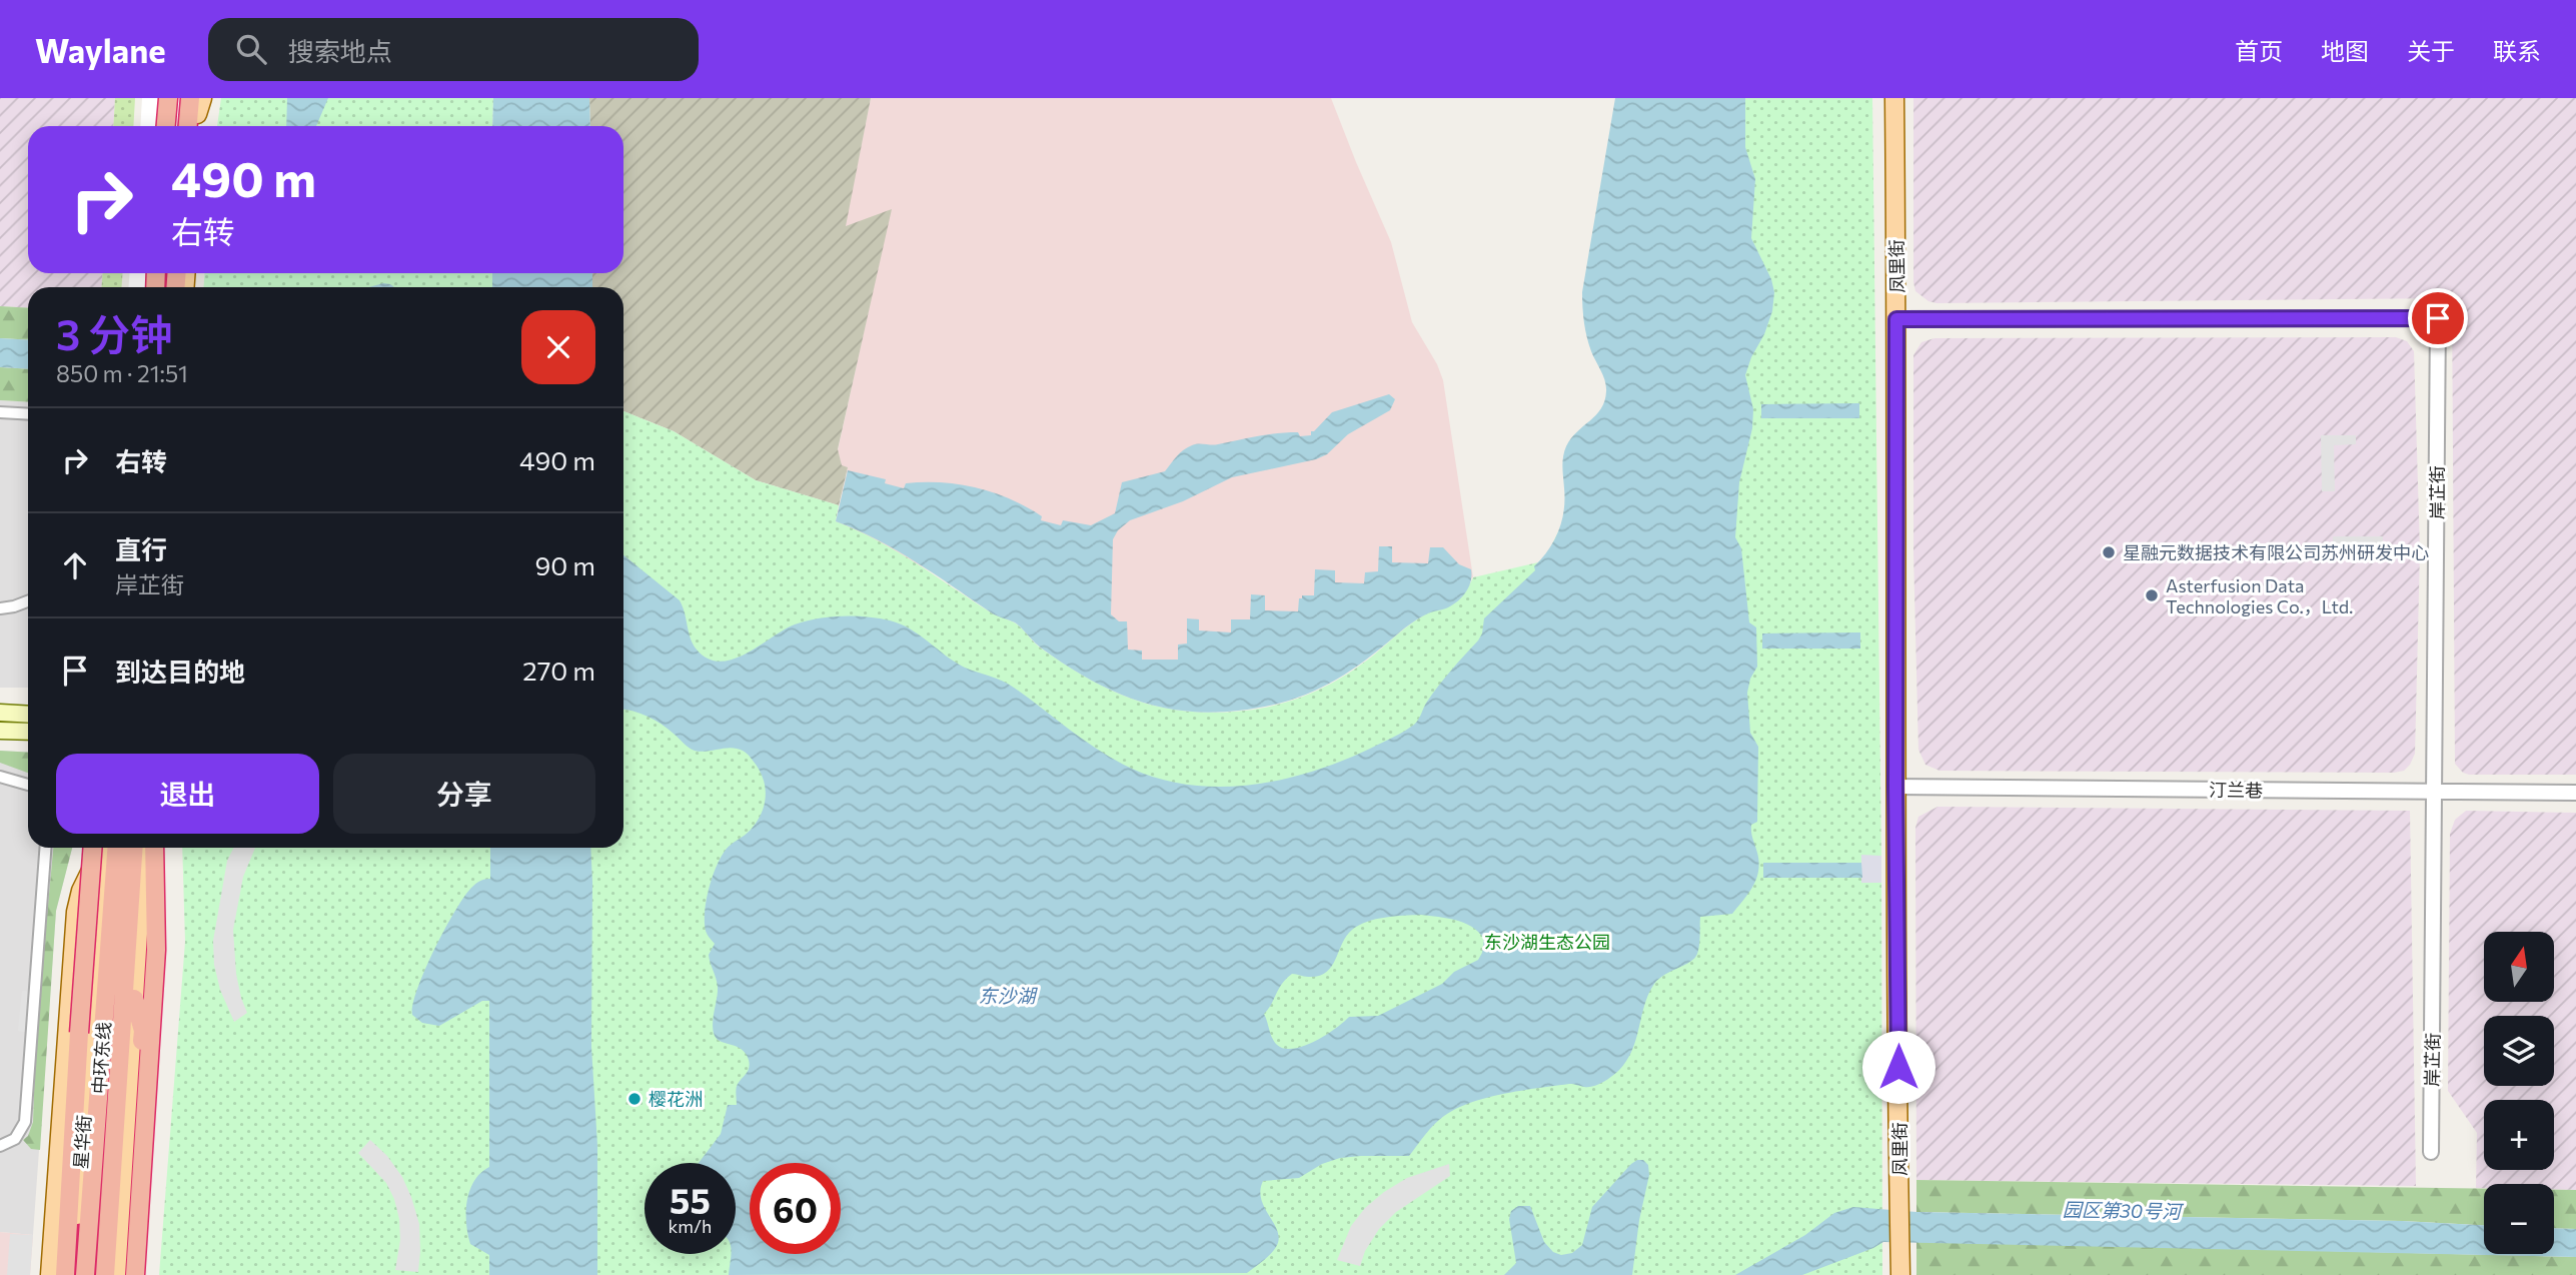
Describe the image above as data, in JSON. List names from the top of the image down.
{
  "streets": {
    "highway": ["中环东线"],
    "main road": ["凤里街"],
    "street": ["岸芷街", "汀兰巷"]
  },
  "crossings": [
    ["凤里街", "岸芷街"],
    ["凤里街", "汀兰巷"],
    ["岸芷街", "汀兰巷"]
  ],
  "water": ["东沙湖", "园区第30号河"],
  "parks": ["东沙湖生态公园"],
  "places": ["星融元数据技术有限公司苏州研发中心", "Asterfusion Data Technologies Co.，Ltd.", "樱花洲"],
  "north": "top",
  "page": {
    "header": "Waylane",
    "search": "搜索地点",
    "nav": [
      "首页",
      "地图",
      "关于",
      "联系"
    ],
    "turn": ["490 m", "右转"],
    "heading": ["3 分钟", "850 m · 21:51"],
    "list": [
      {
        "name": "右转",
        "value": "490 m"
      },
      {
        "name": "直行",
        "note": "岸芷街",
        "value": "90 m"
      },
      {
        "name": "到达目的地",
        "value": "270 m"
      }
    ],
    "buttons": ["退出", "分享"],
    "map_buttons": ["+", "−"],
    "speed": "55 km/h",
    "limit": "60"
  }
}
